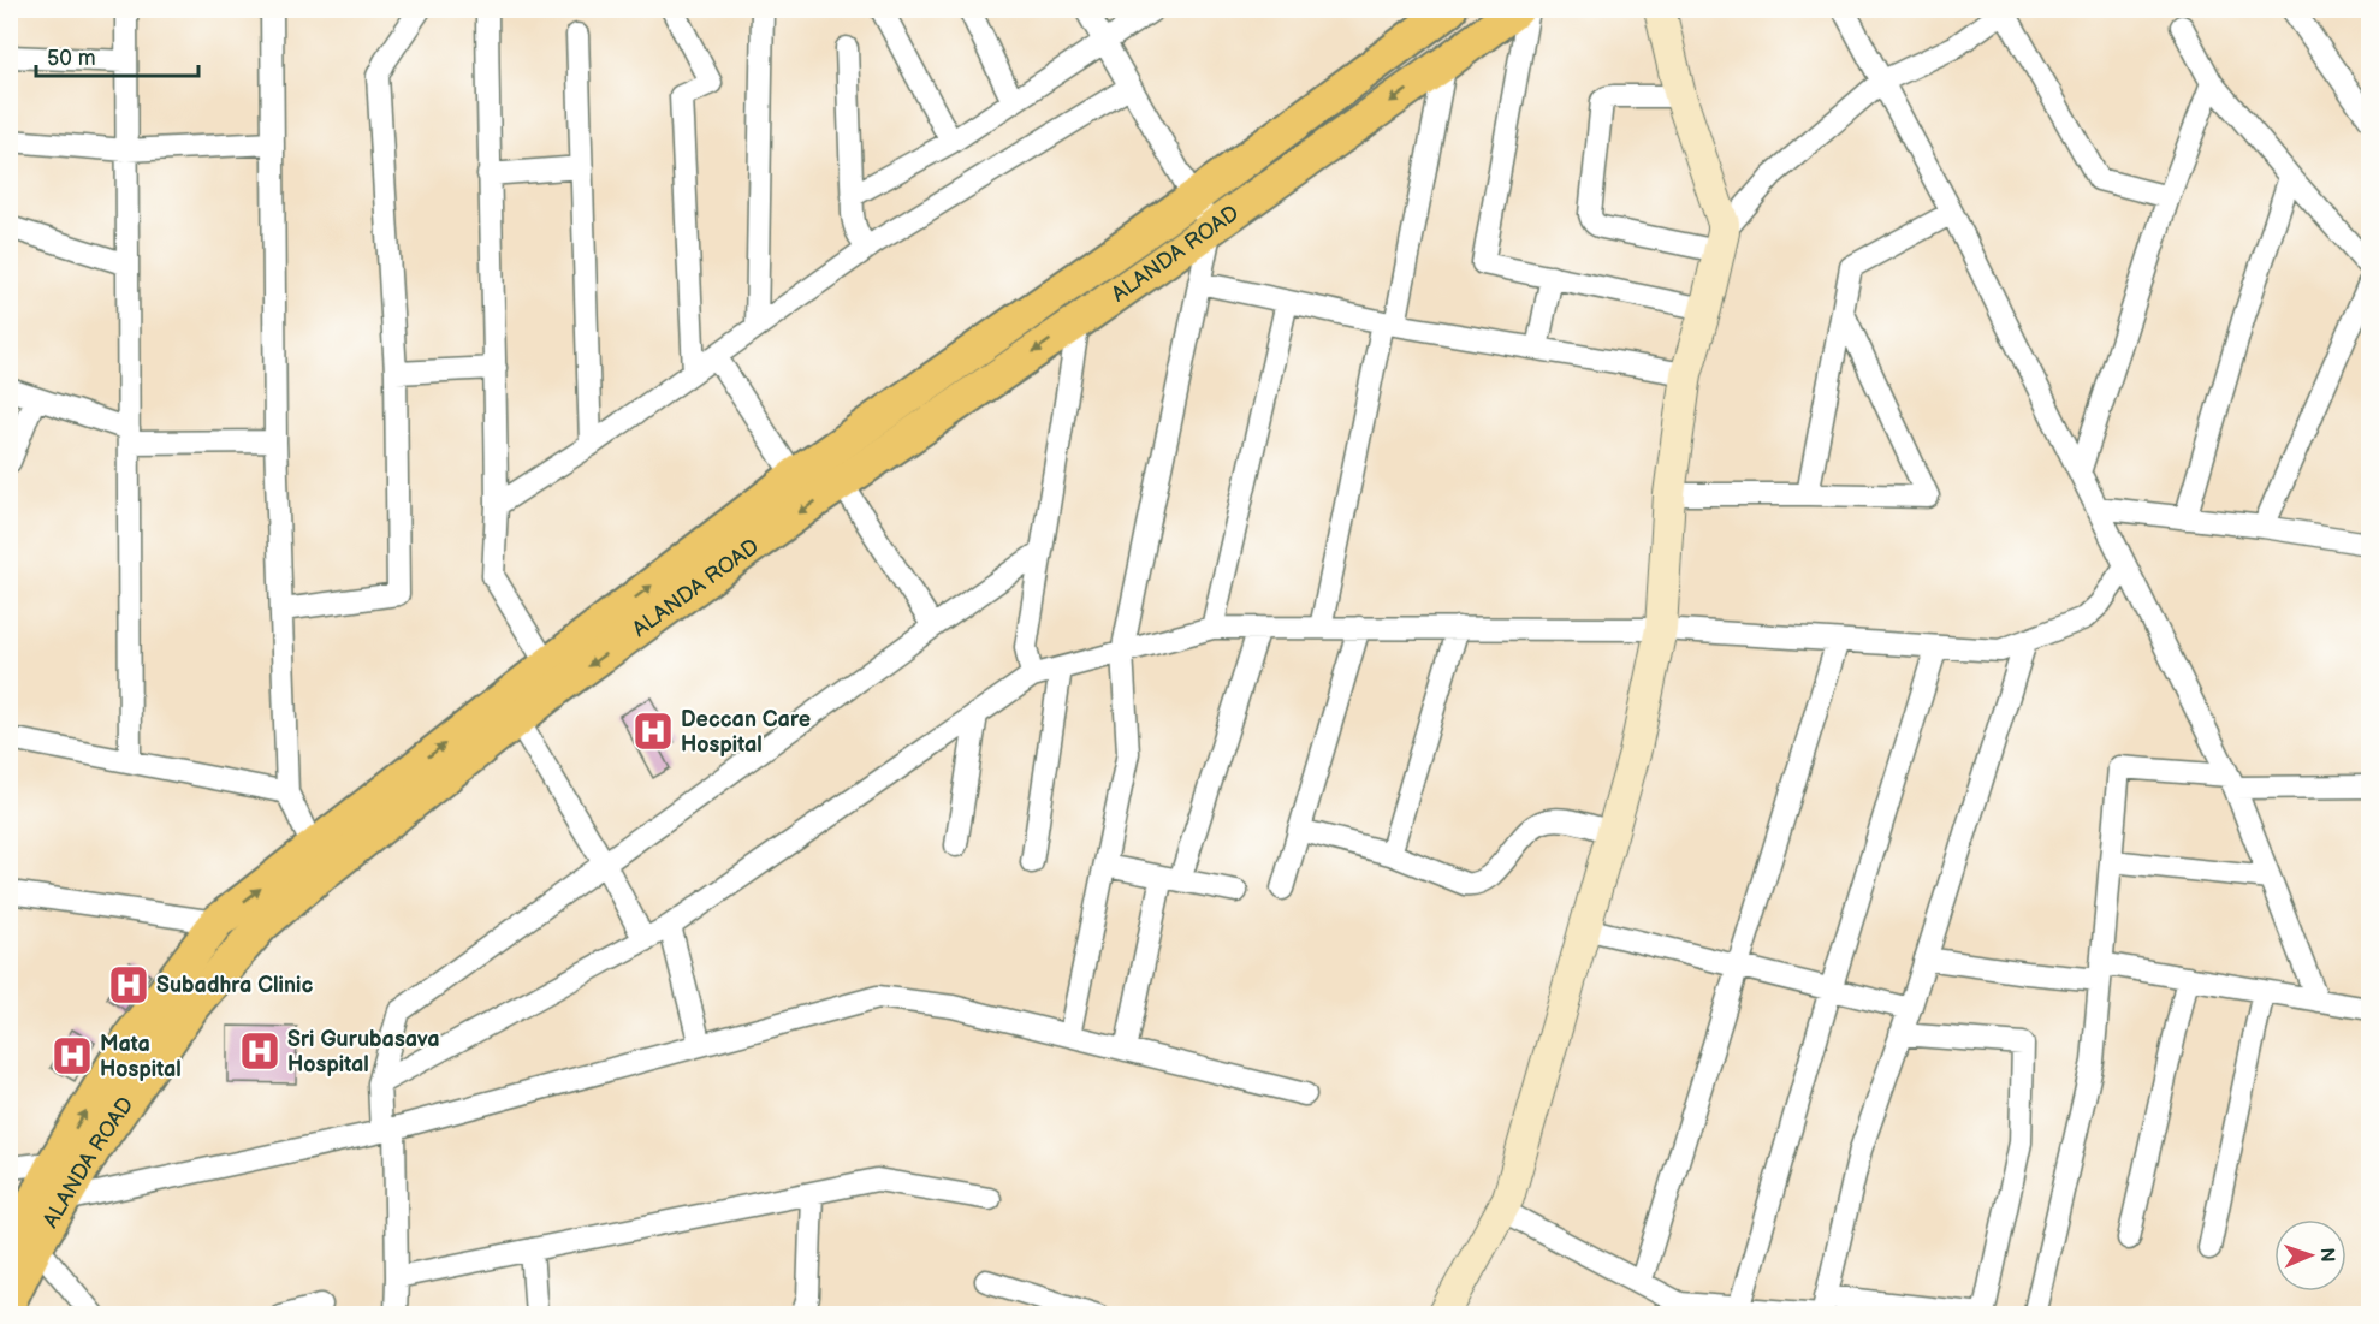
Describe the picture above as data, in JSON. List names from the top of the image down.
{
  "streets": {
    "main road": ["ALANDA ROAD"]
  },
  "places": {
    "hospital": [
      "Deccan Care Hospital",
      "Subadhra Clinic",
      "Sri Gurubasava Hospital",
      "Mata Hospital"
    ]
  },
  "scale_bar": "50 m",
  "north": "right"
}
